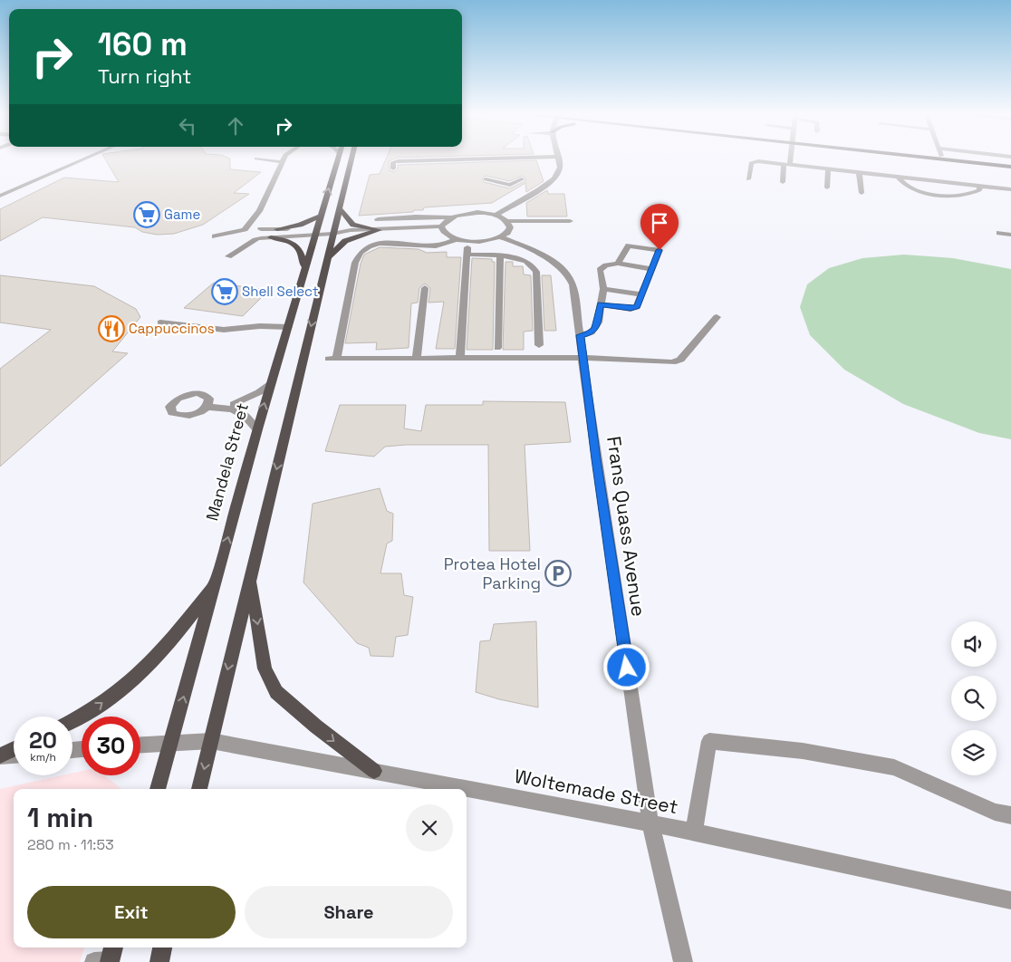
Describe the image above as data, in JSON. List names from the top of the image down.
{
  "streets": {
    "main road": ["Mandela Street"],
    "street": ["Frans Quass Avenue", "Woltemade Street"]
  },
  "crossings": [
    ["Mandela Street", "Woltemade Street"],
    ["Frans Quass Avenue", "Woltemade Street"]
  ],
  "places": {
    "supermarket": ["Game", "Shell Select"],
    "restaurant": ["Cappuccinos"],
    "parking": ["Protea Hotel Parking"]
  },
  "page": {
    "turn": ["160 m", "Turn right"],
    "speed": "20 km/h",
    "limit": "30",
    "heading": ["1 min", "280 m · 11:53"],
    "buttons": ["Exit", "Share"]
  }
}
